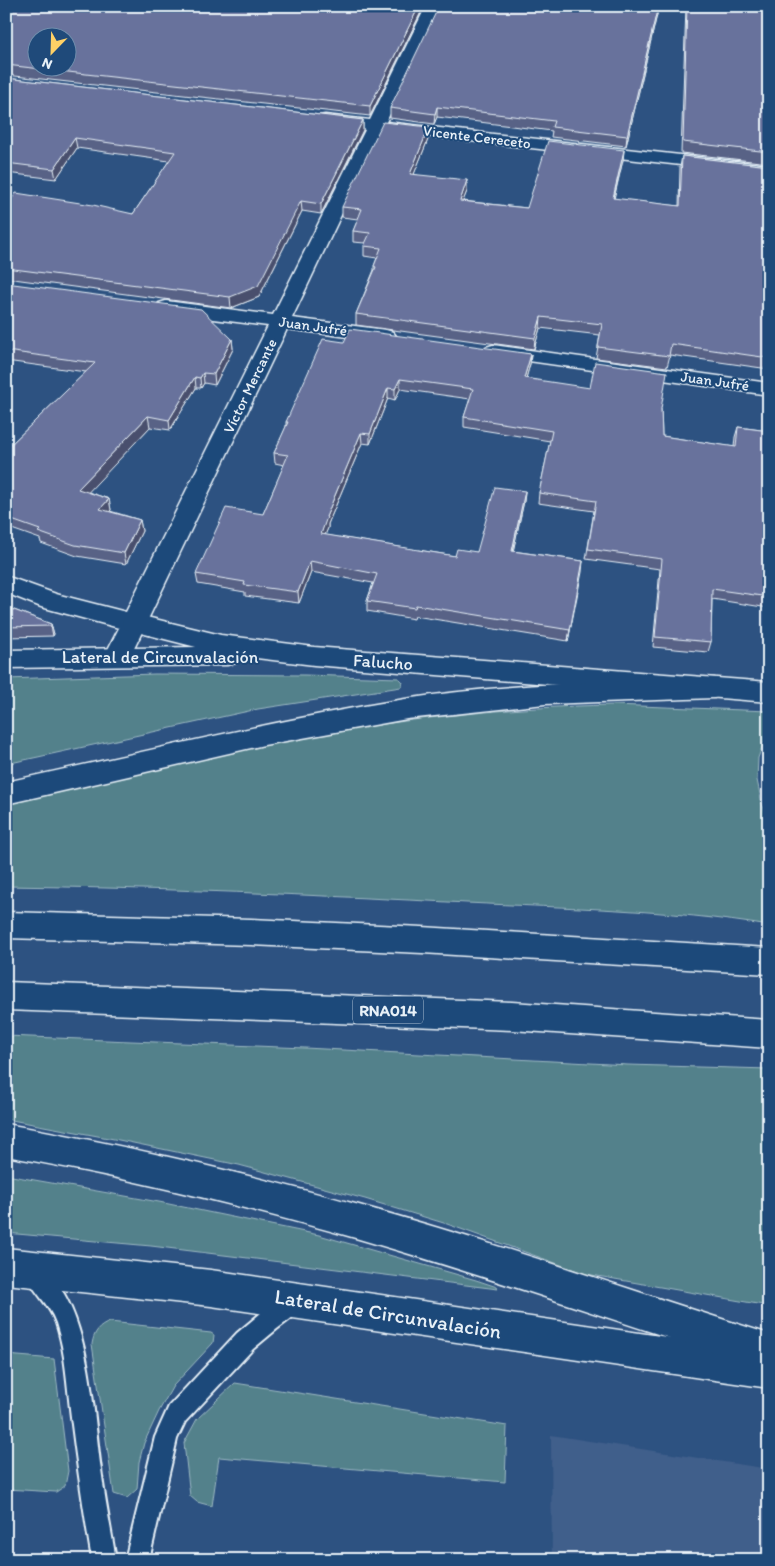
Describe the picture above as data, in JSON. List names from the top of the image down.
{
  "streets": {
    "main road": [
      "Vicente Cereceto",
      "Juan Jufré",
      "Víctor Mercante",
      "Lateral de Circunvalación",
      "Falucho",
      "RNA014"
    ]
  },
  "crossings": [
    ["Vicente Cereceto", "Víctor Mercante"],
    ["Juan Jufré", "Víctor Mercante"],
    ["Víctor Mercante", "Lateral de Circunvalación"],
    ["Víctor Mercante", "Falucho"],
    ["Lateral de Circunvalación", "Falucho"]
  ],
  "north": "bottom left"
}
